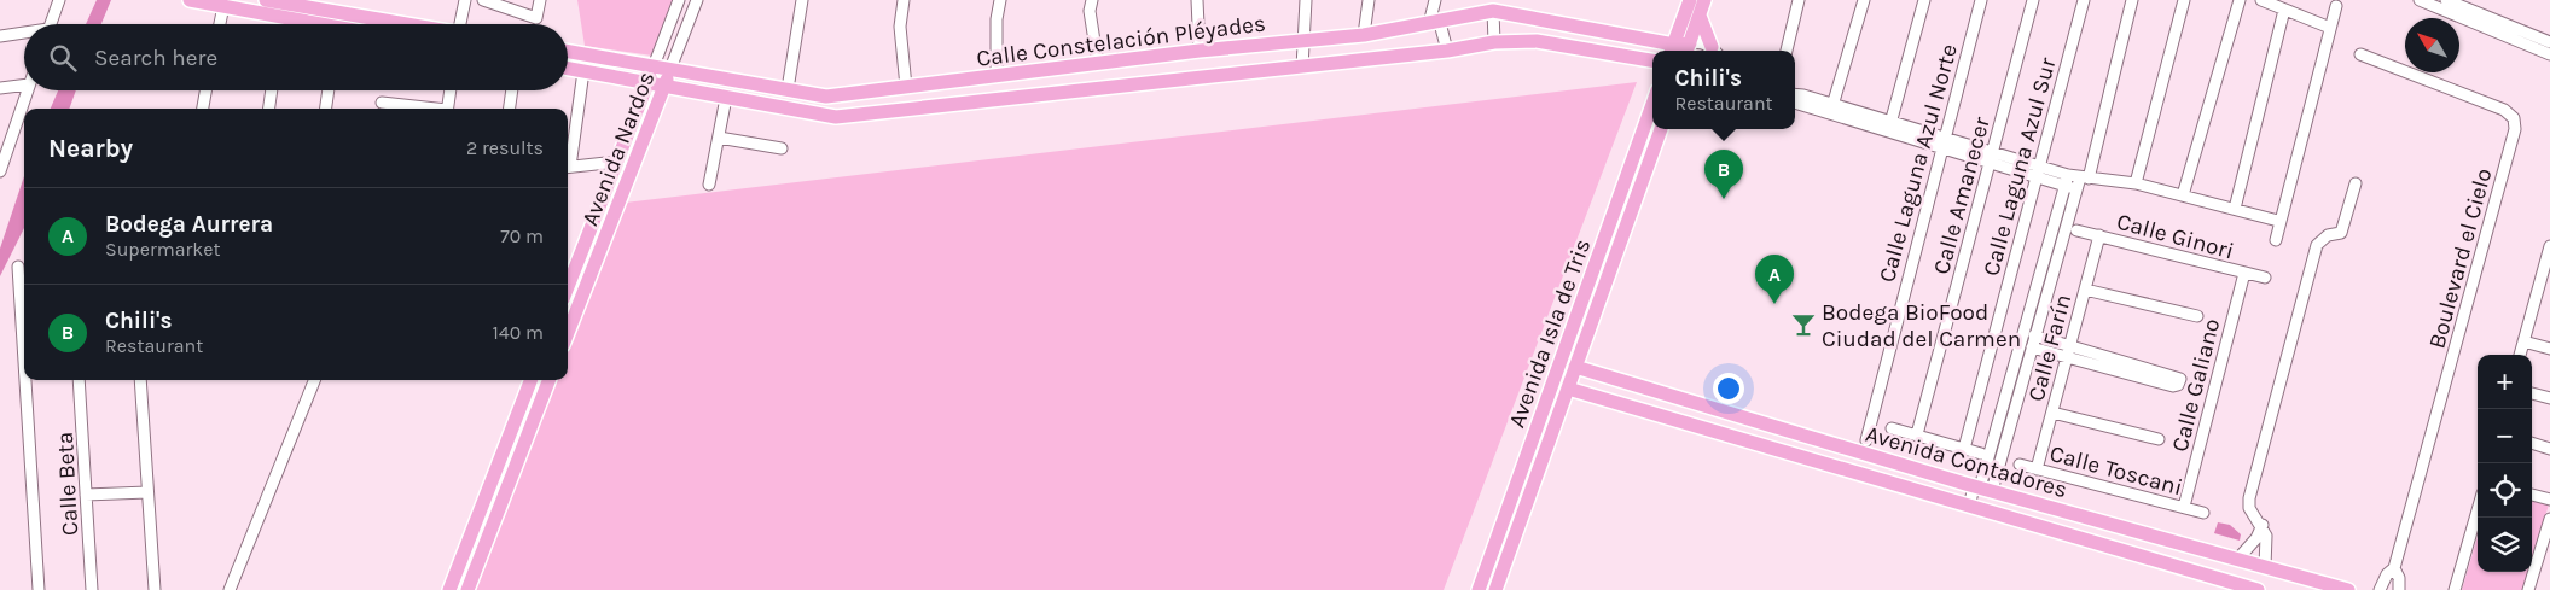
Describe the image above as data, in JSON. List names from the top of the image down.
{
  "streets": {
    "main road": [
      "Calle Constelación Pléyades",
      "Avenida Nardos",
      "Avenida Isla de Tris",
      "Avenida Contadores"
    ],
    "street": [
      "Calle Laguna Azul Norte",
      "Calle Laguna Azul Sur",
      "Calle Amanecer",
      "Calle Ginori",
      "Boulevard el Cielo",
      "Calle Farín",
      "Calle Galiano",
      "Calle Toscani",
      "Calle Beta"
    ]
  },
  "crossings": [
    ["Calle Constelación Pléyades", "Avenida Nardos"],
    ["Calle Ginori", "Calle Farín"],
    ["Calle Ginori", "Calle Galiano"],
    ["Avenida Isla de Tris", "Avenida Contadores"],
    ["Calle Farín", "Calle Toscani"],
    ["Calle Galiano", "Calle Toscani"]
  ],
  "places": {
    "bar": ["Bodega BioFood Ciudad del Carmen"]
  },
  "north": "top left",
  "page": {
    "search": "Search here",
    "popup": ["Chili's", "Restaurant"],
    "heading": ["Nearby", "2 results"],
    "pins": ["B", "A"],
    "list": [
      {
        "mark": "A",
        "name": "Bodega Aurrera",
        "note": "Supermarket",
        "value": "70 m"
      },
      {
        "mark": "B",
        "name": "Chili's",
        "note": "Restaurant",
        "value": "140 m"
      }
    ],
    "map_buttons": ["+", "−"]
  }
}
